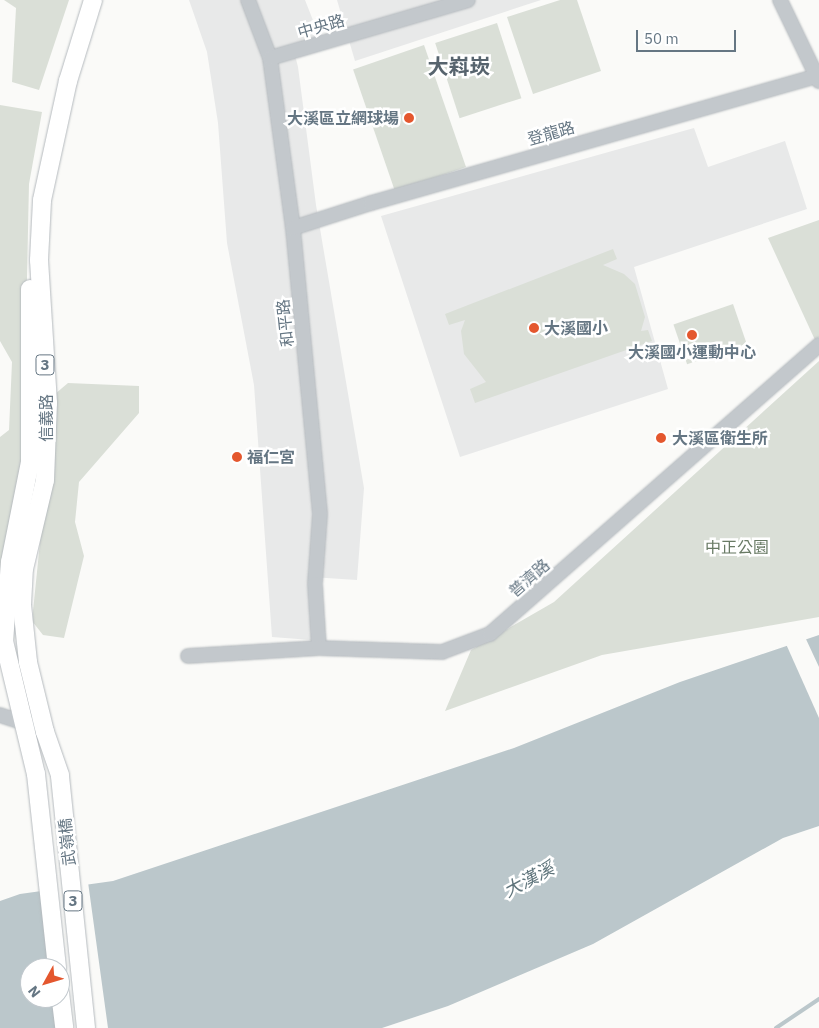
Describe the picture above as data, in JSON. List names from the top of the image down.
{
  "streets": {
    "main road": ["3", "信義路", "武嶺橋"],
    "street": [
      "中央路",
      "登龍路",
      "和平路",
      "普濟路"
    ]
  },
  "crossings": [
    ["中央路", "和平路"],
    ["登龍路", "和平路"],
    ["和平路", "普濟路"],
    ["信義路", "武嶺橋"]
  ],
  "districts": ["大嵙崁"],
  "water": ["大漢溪"],
  "parks": ["中正公園"],
  "places": [
    "大溪區立網球場",
    "大溪國小",
    "大溪國小運動中心",
    "大溪區衛生所",
    "福仁宮"
  ],
  "scale_bar": "50 m",
  "north": "bottom left"
}
